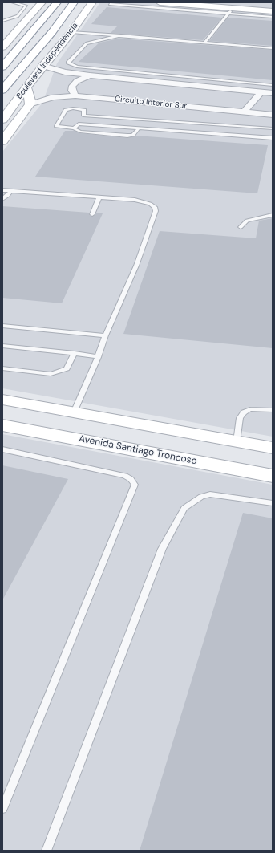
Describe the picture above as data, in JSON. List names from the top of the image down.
{
  "streets": {
    "main road": ["Boulevard Independencia", "Avenida Santiago Troncoso"],
    "street": ["Circuito Interior Sur"]
  }
}
